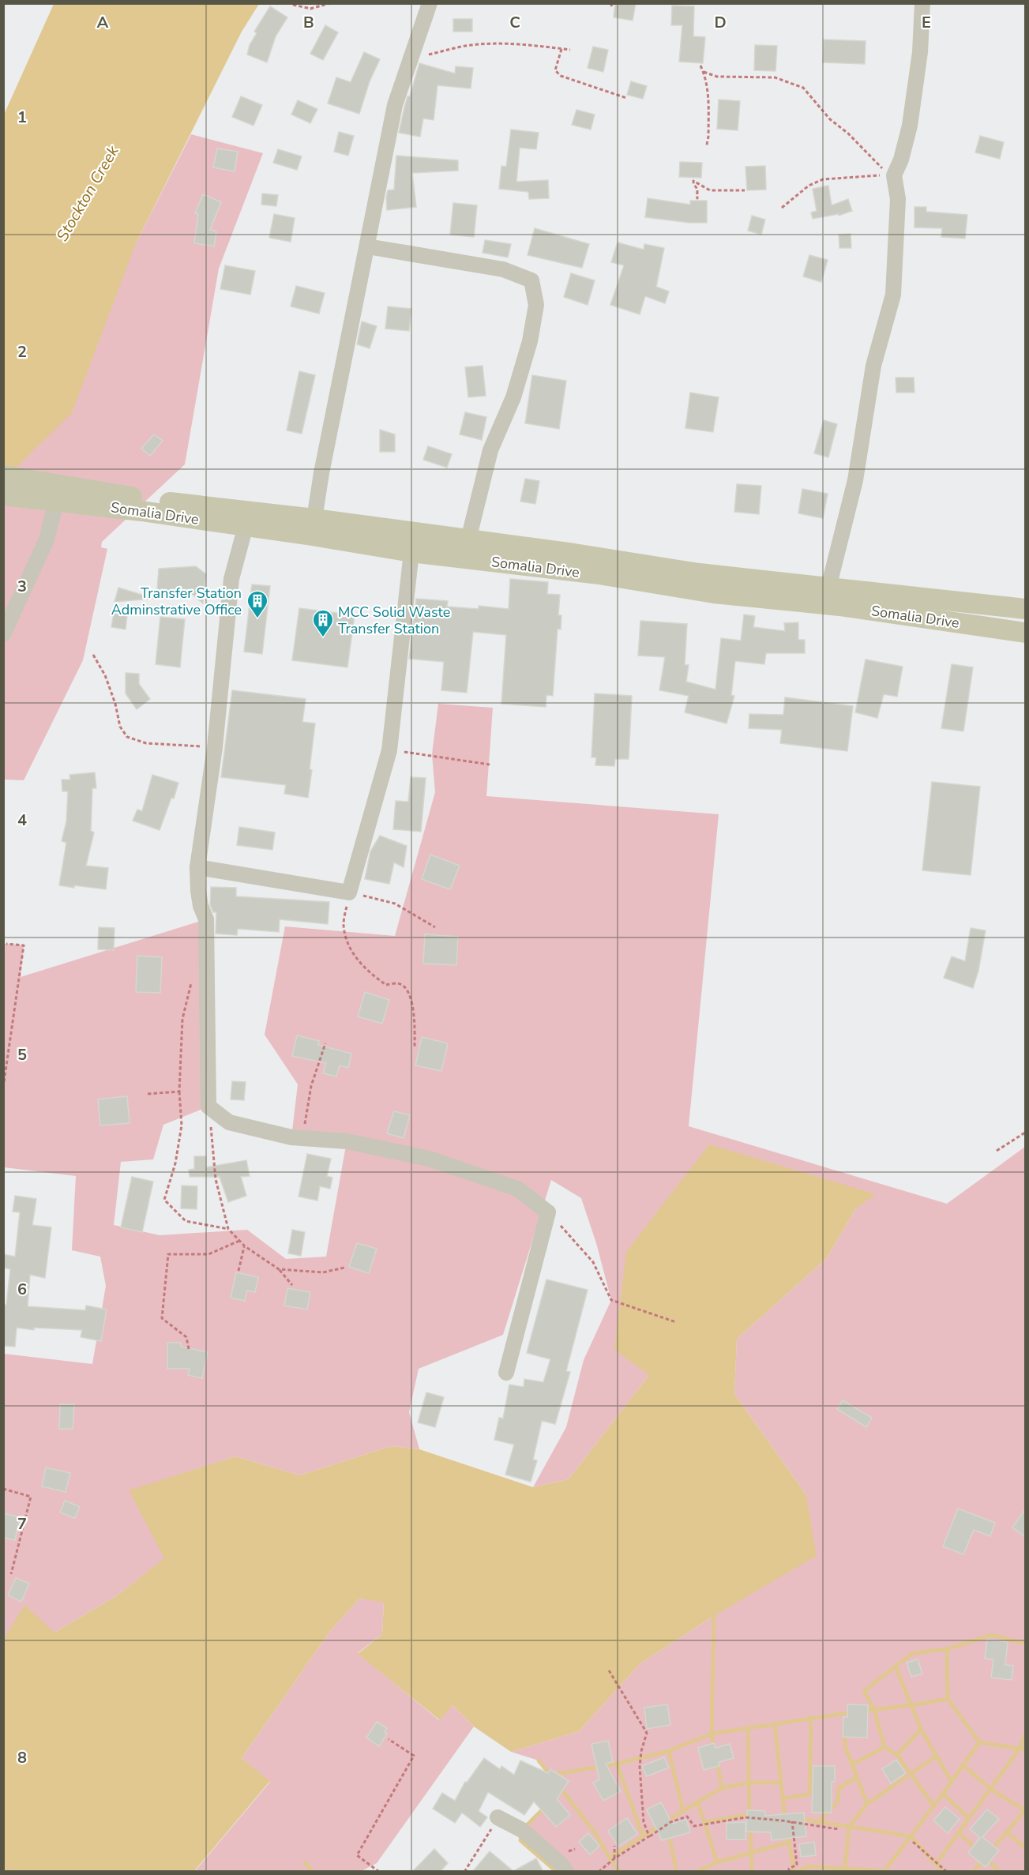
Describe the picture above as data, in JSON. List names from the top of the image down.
{
  "streets": {
    "main road": ["Somalia Drive"]
  },
  "water": ["Stockton Creek"],
  "places": {
    "building": ["Transfer Station Adminstrative Office", "MCC Solid Waste Transfer Station"]
  },
  "grid": {
    "columns": [
      "A",
      "B",
      "C",
      "D",
      "E"
    ],
    "rows": [
      "1",
      "2",
      "3",
      "4",
      "5",
      "6",
      "7",
      "8"
    ]
  }
}
